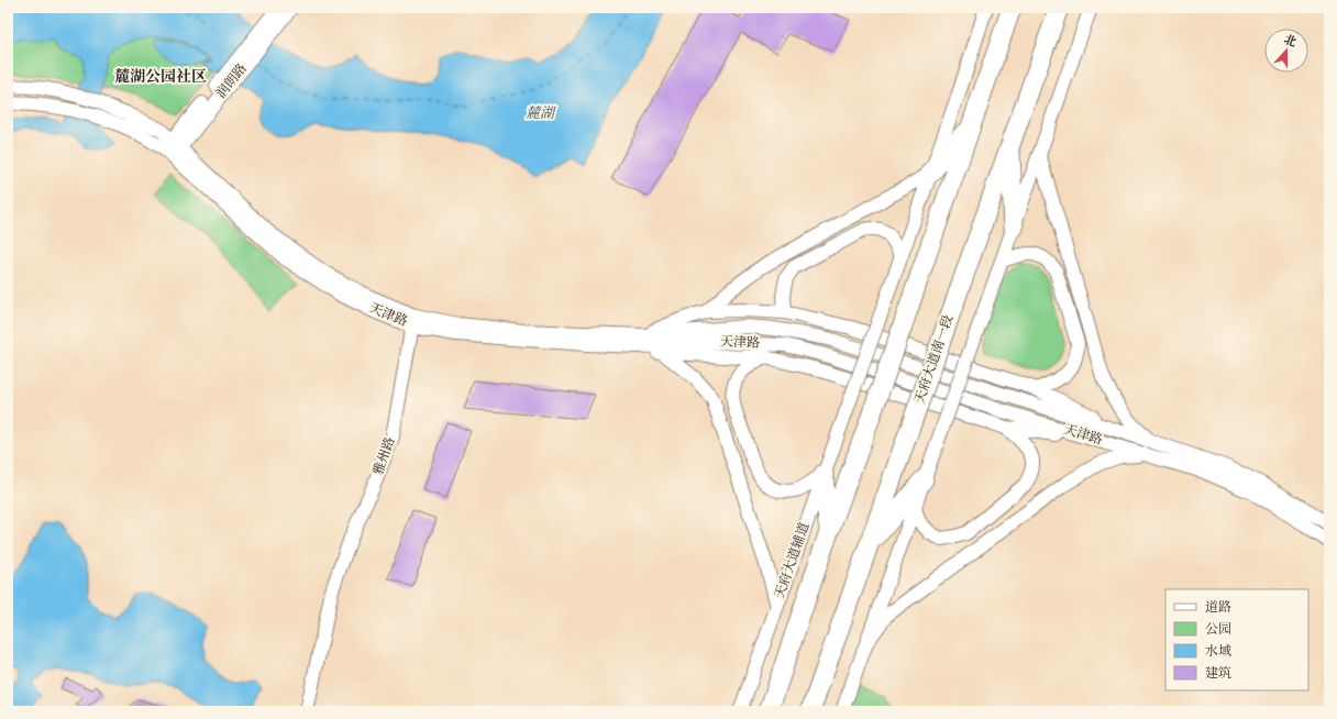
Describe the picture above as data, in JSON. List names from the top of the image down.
{
  "streets": {
    "highway": ["天府大道南一段"],
    "street": [
      "润朗路",
      "天津路",
      "雅州路",
      "天府大道辅道"
    ]
  },
  "crossings": [
    ["润朗路", "天津路"],
    ["天津路", "雅州路"]
  ],
  "districts": ["麓湖公园社区"],
  "water": ["麓湖"],
  "legend": [
    "道路",
    "公园",
    "水域",
    "建筑"
  ],
  "north": "top"
}
